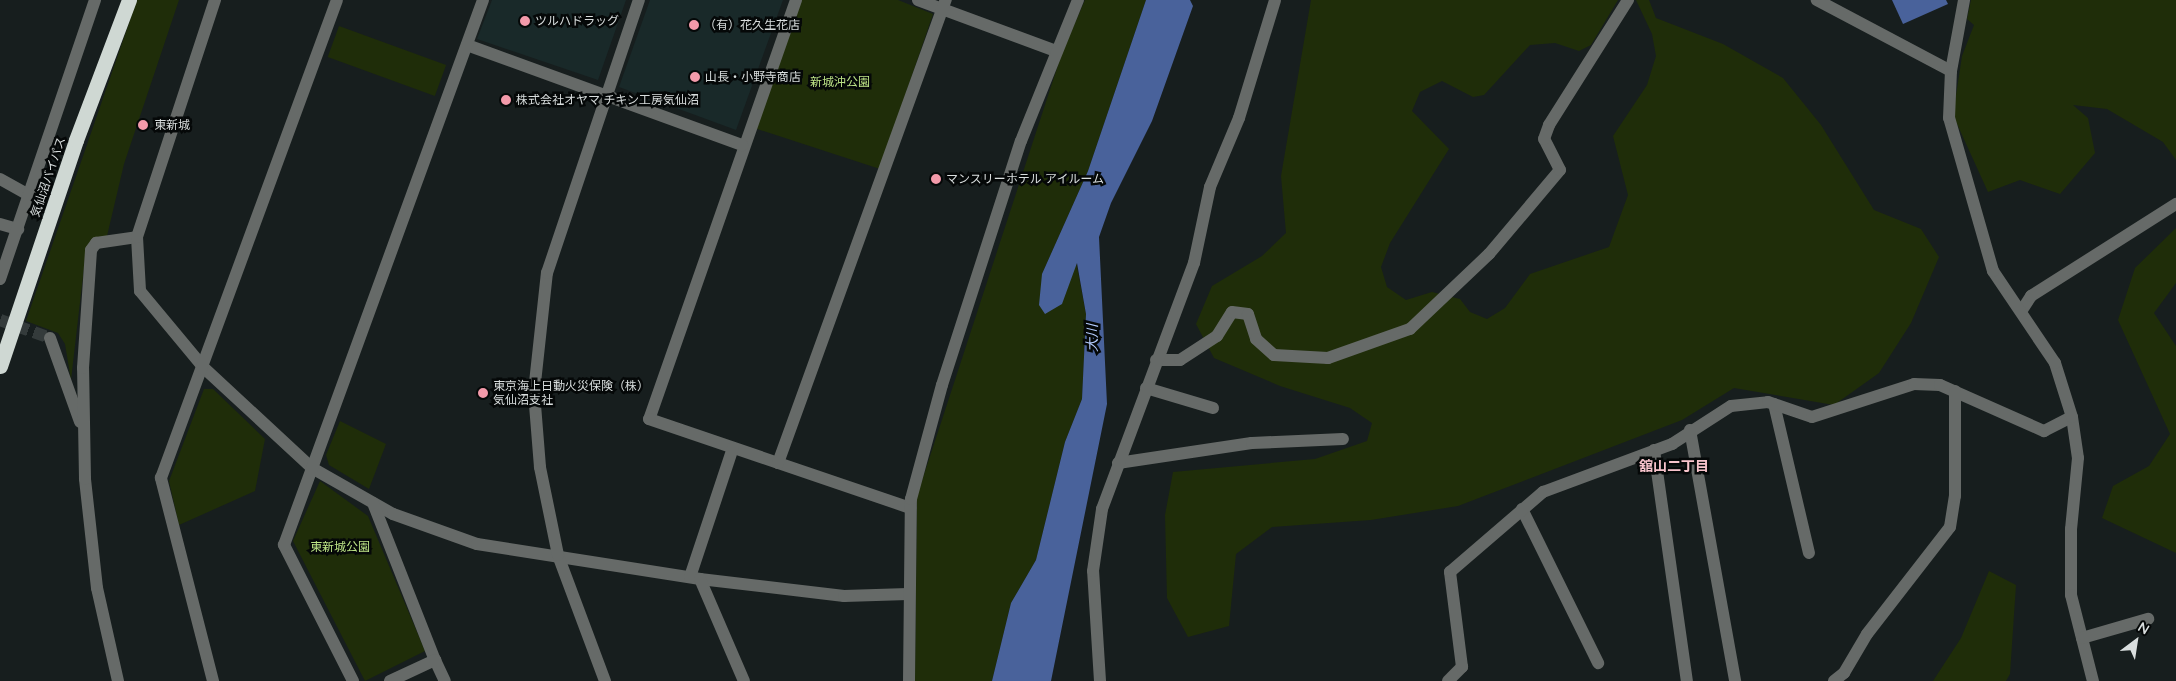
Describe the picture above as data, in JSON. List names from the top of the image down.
{
  "streets": {
    "highway": ["気仙沼バイパス"]
  },
  "districts": ["舘山二丁目"],
  "water": ["大川"],
  "parks": ["新城沖公園", "東新城公園"],
  "places": [
    "ツルハドラッグ",
    "（有）花久生花店",
    "山長・小野寺商店",
    "株式会社オヤマ チキン工房気仙沼",
    "東新城",
    "マンスリーホテル アイルーム",
    "東京海上日動火災保険（株） 気仙沼支社"
  ],
  "north": "top right"
}
